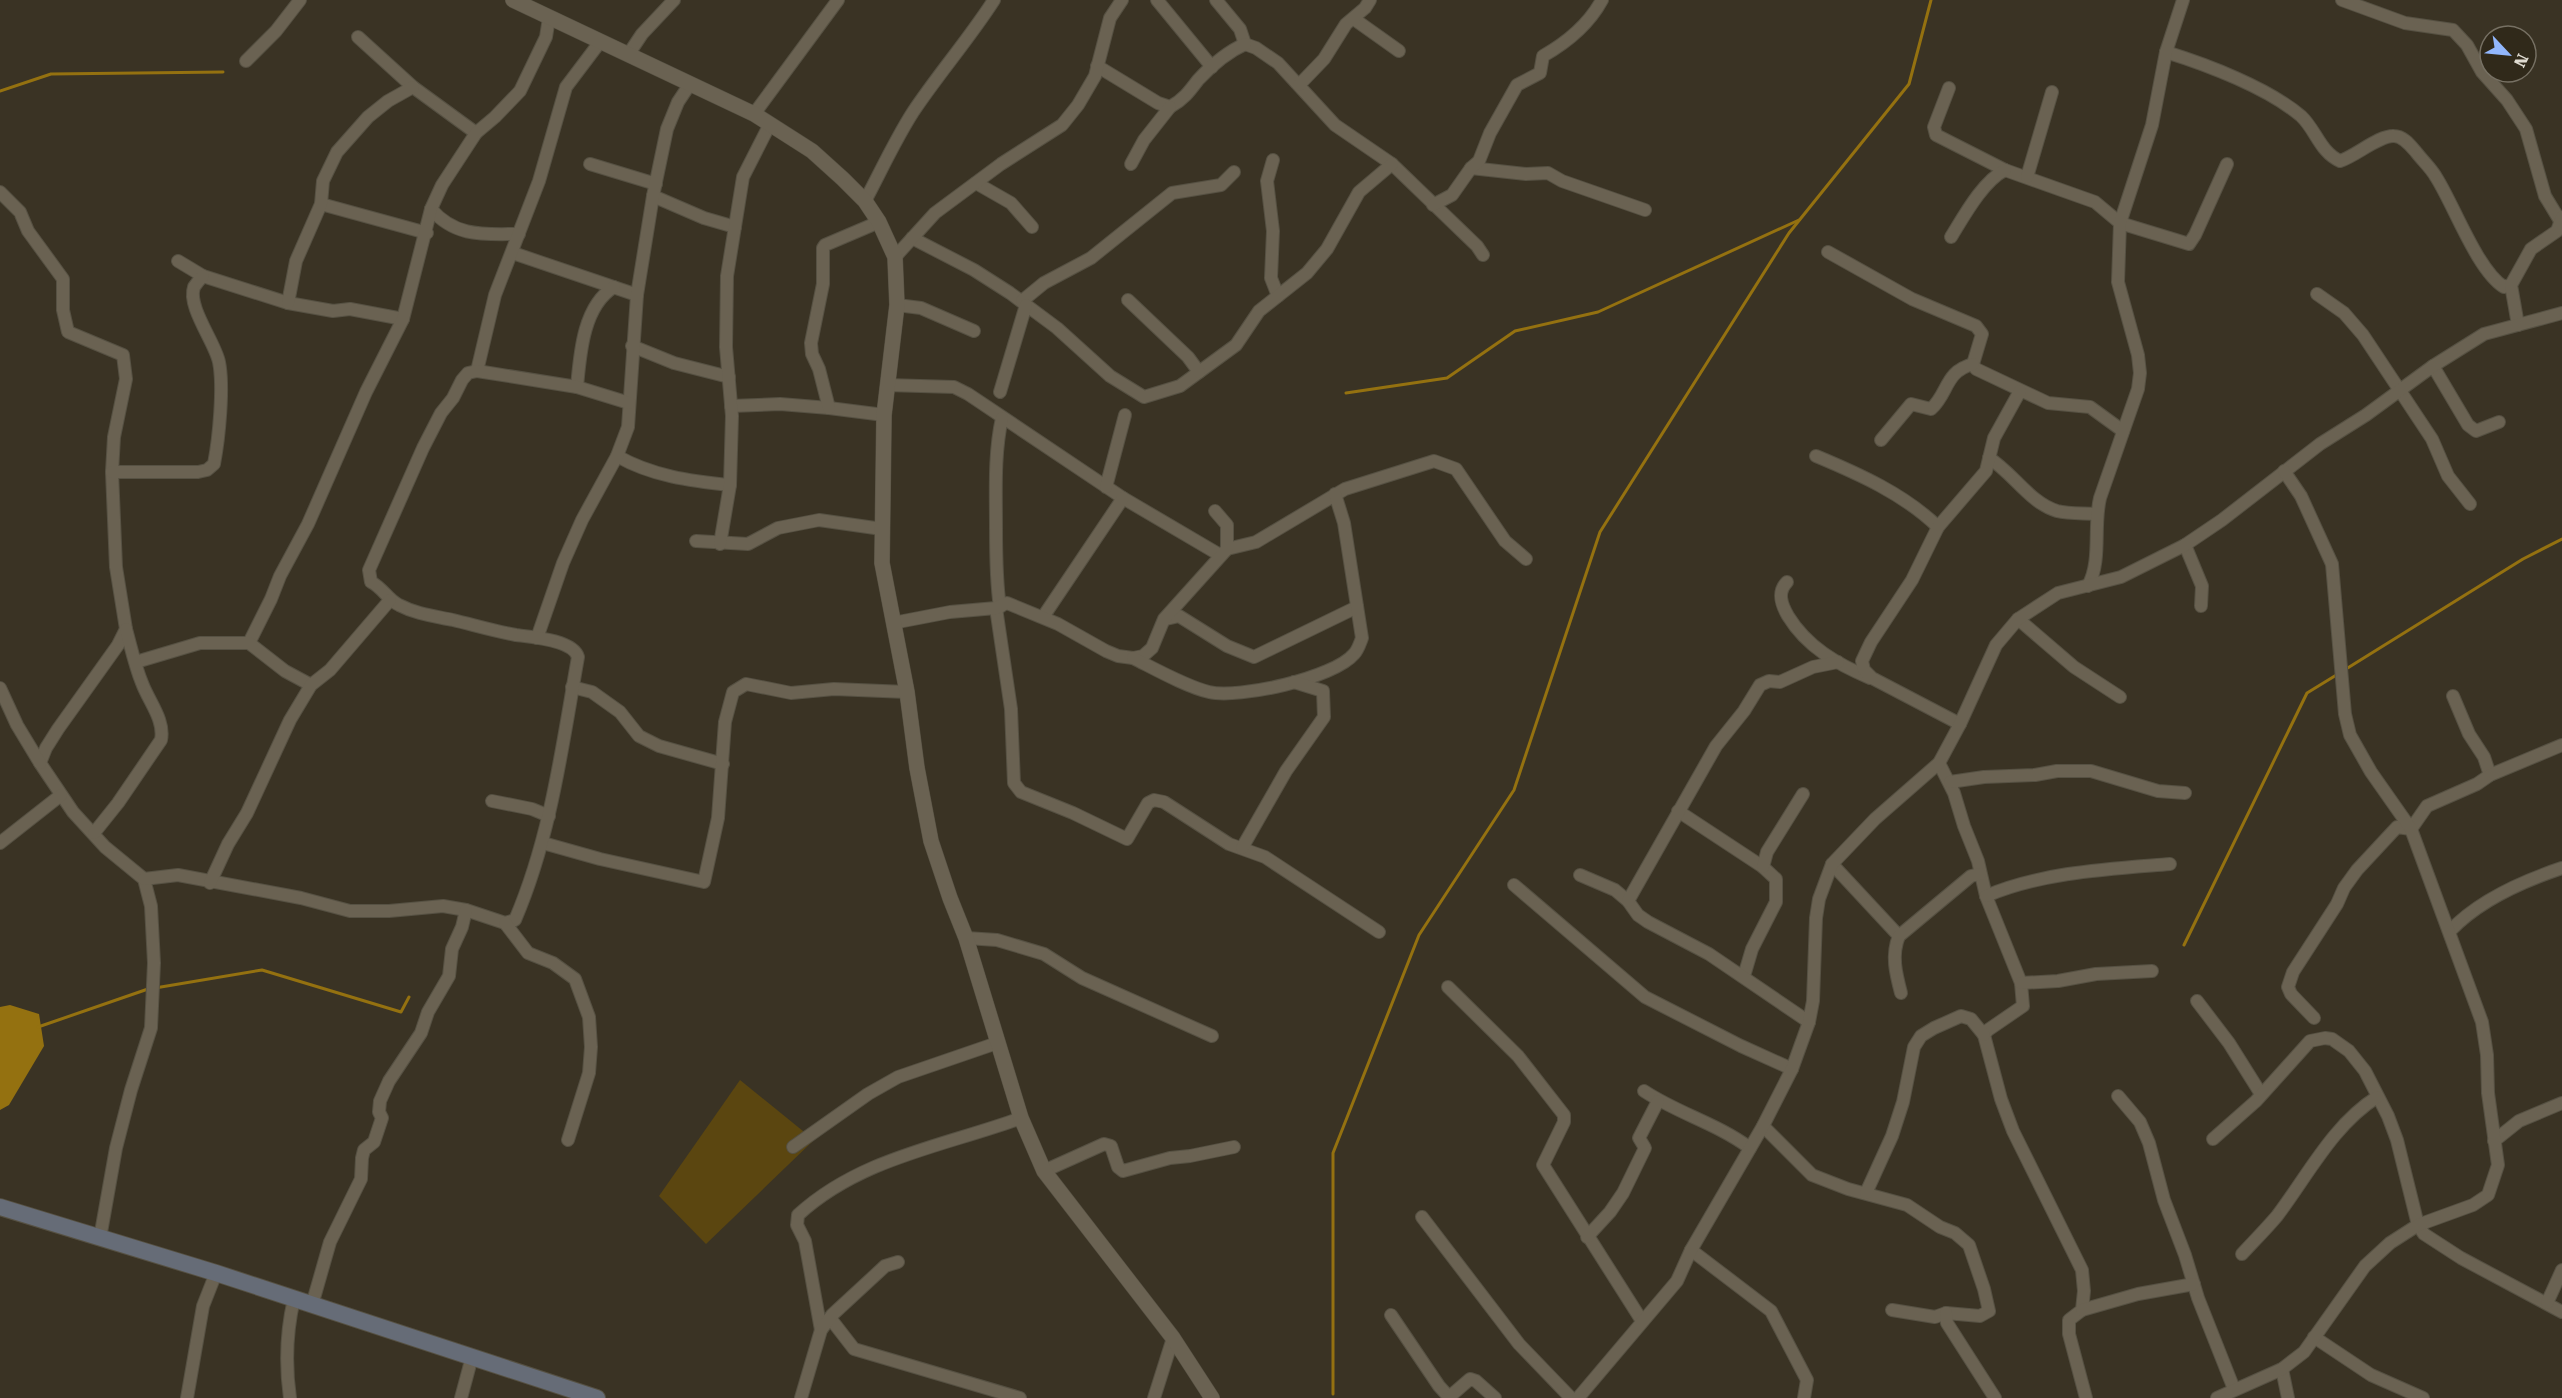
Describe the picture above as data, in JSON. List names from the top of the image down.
{
  "north": "bottom right"
}
